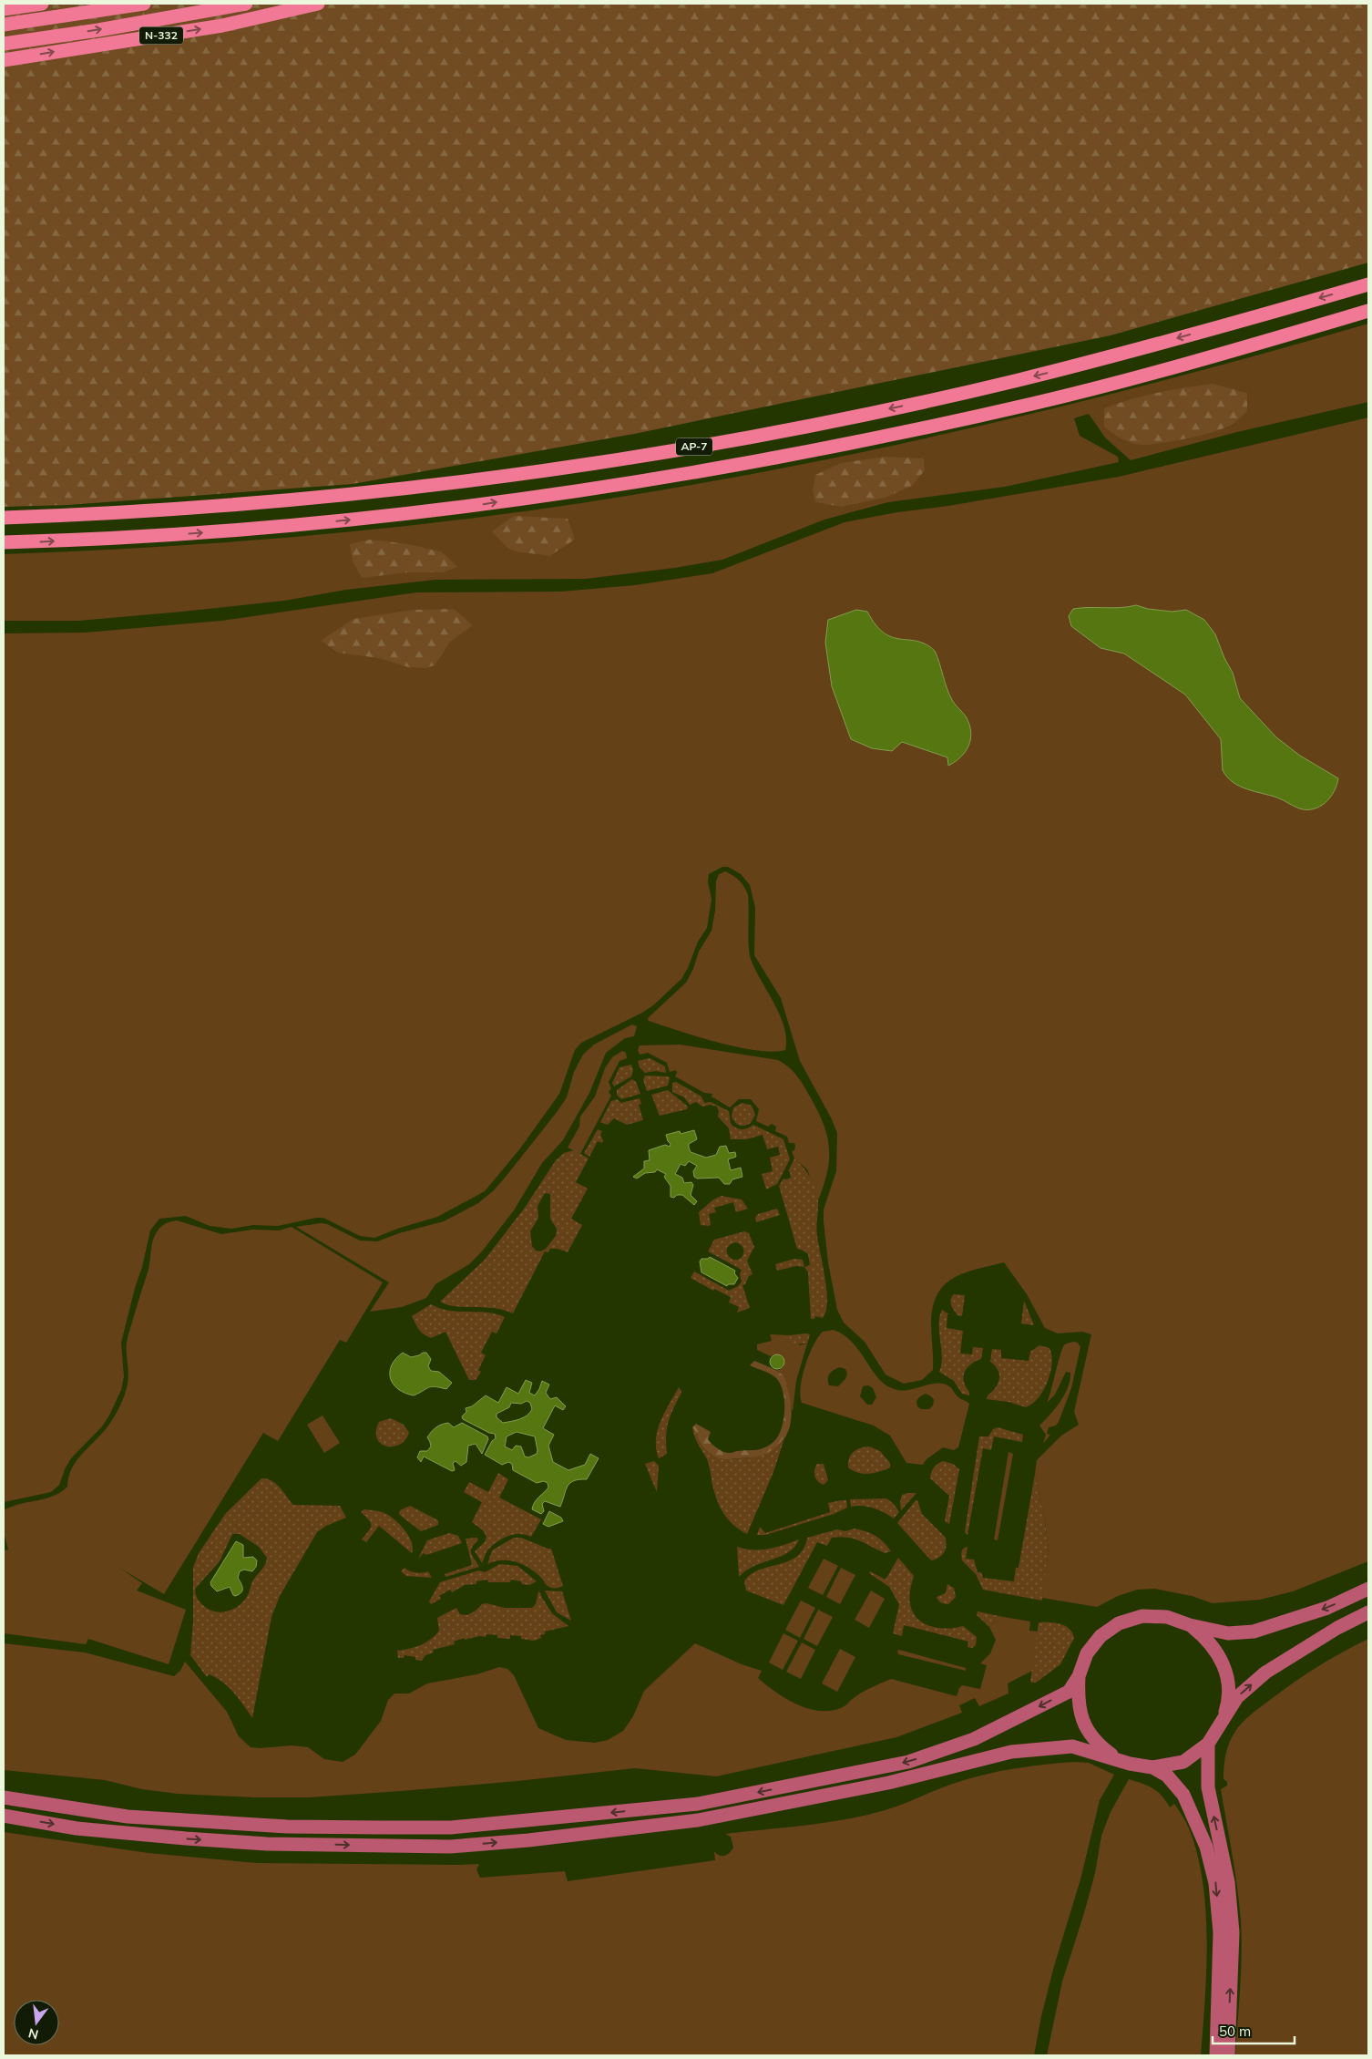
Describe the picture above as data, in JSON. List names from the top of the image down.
{
  "streets": {
    "highway": ["N-332", "AP-7"]
  },
  "scale_bar": "50 m",
  "north": "bottom"
}
